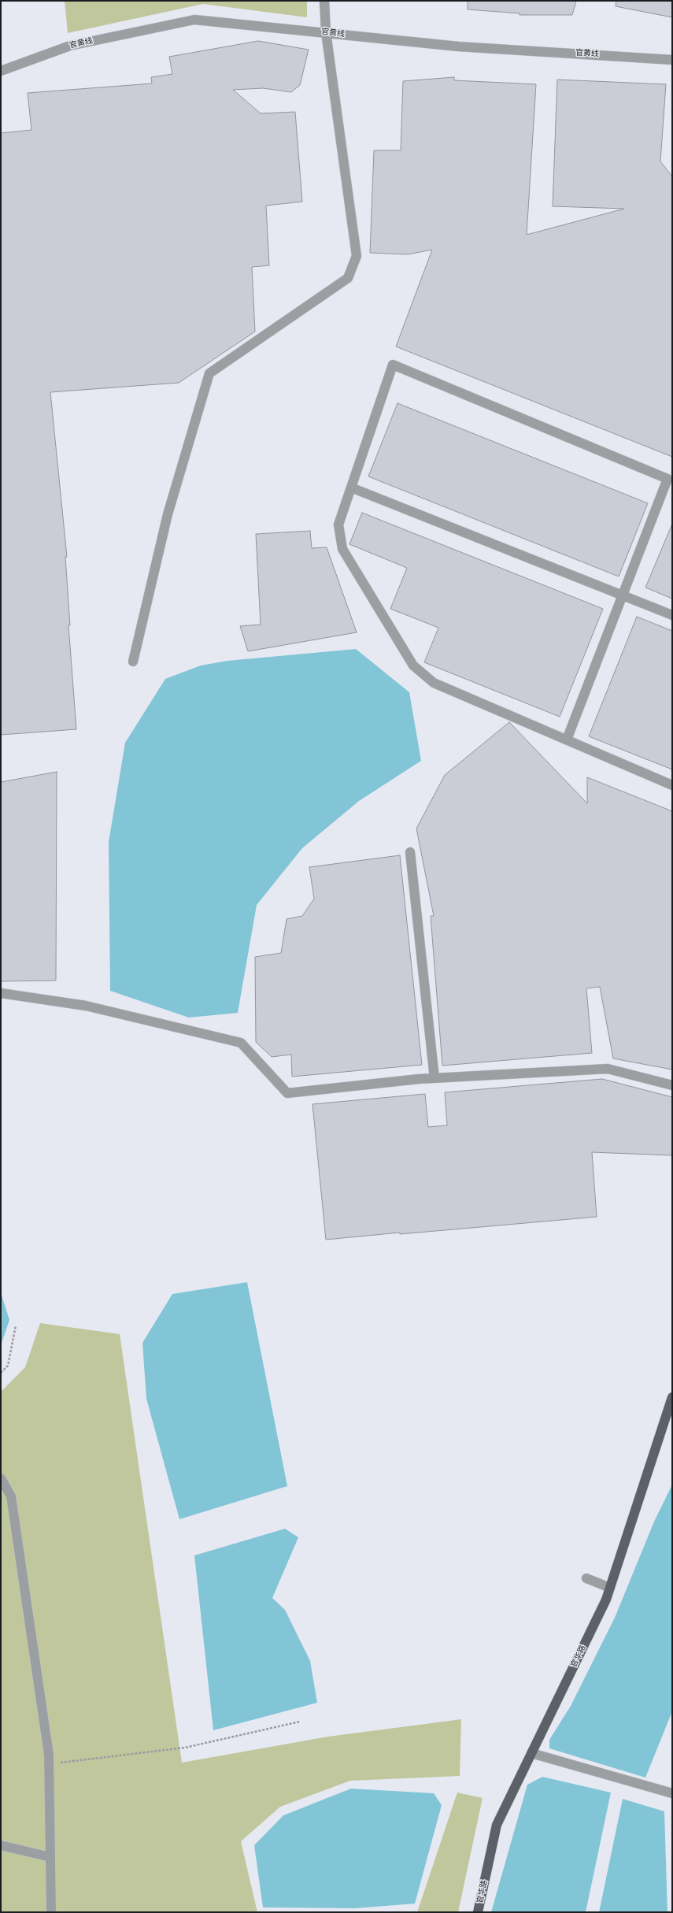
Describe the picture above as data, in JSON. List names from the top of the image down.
{
  "streets": {
    "main road": ["官华路"],
    "street": ["官黄线"]
  }
}
